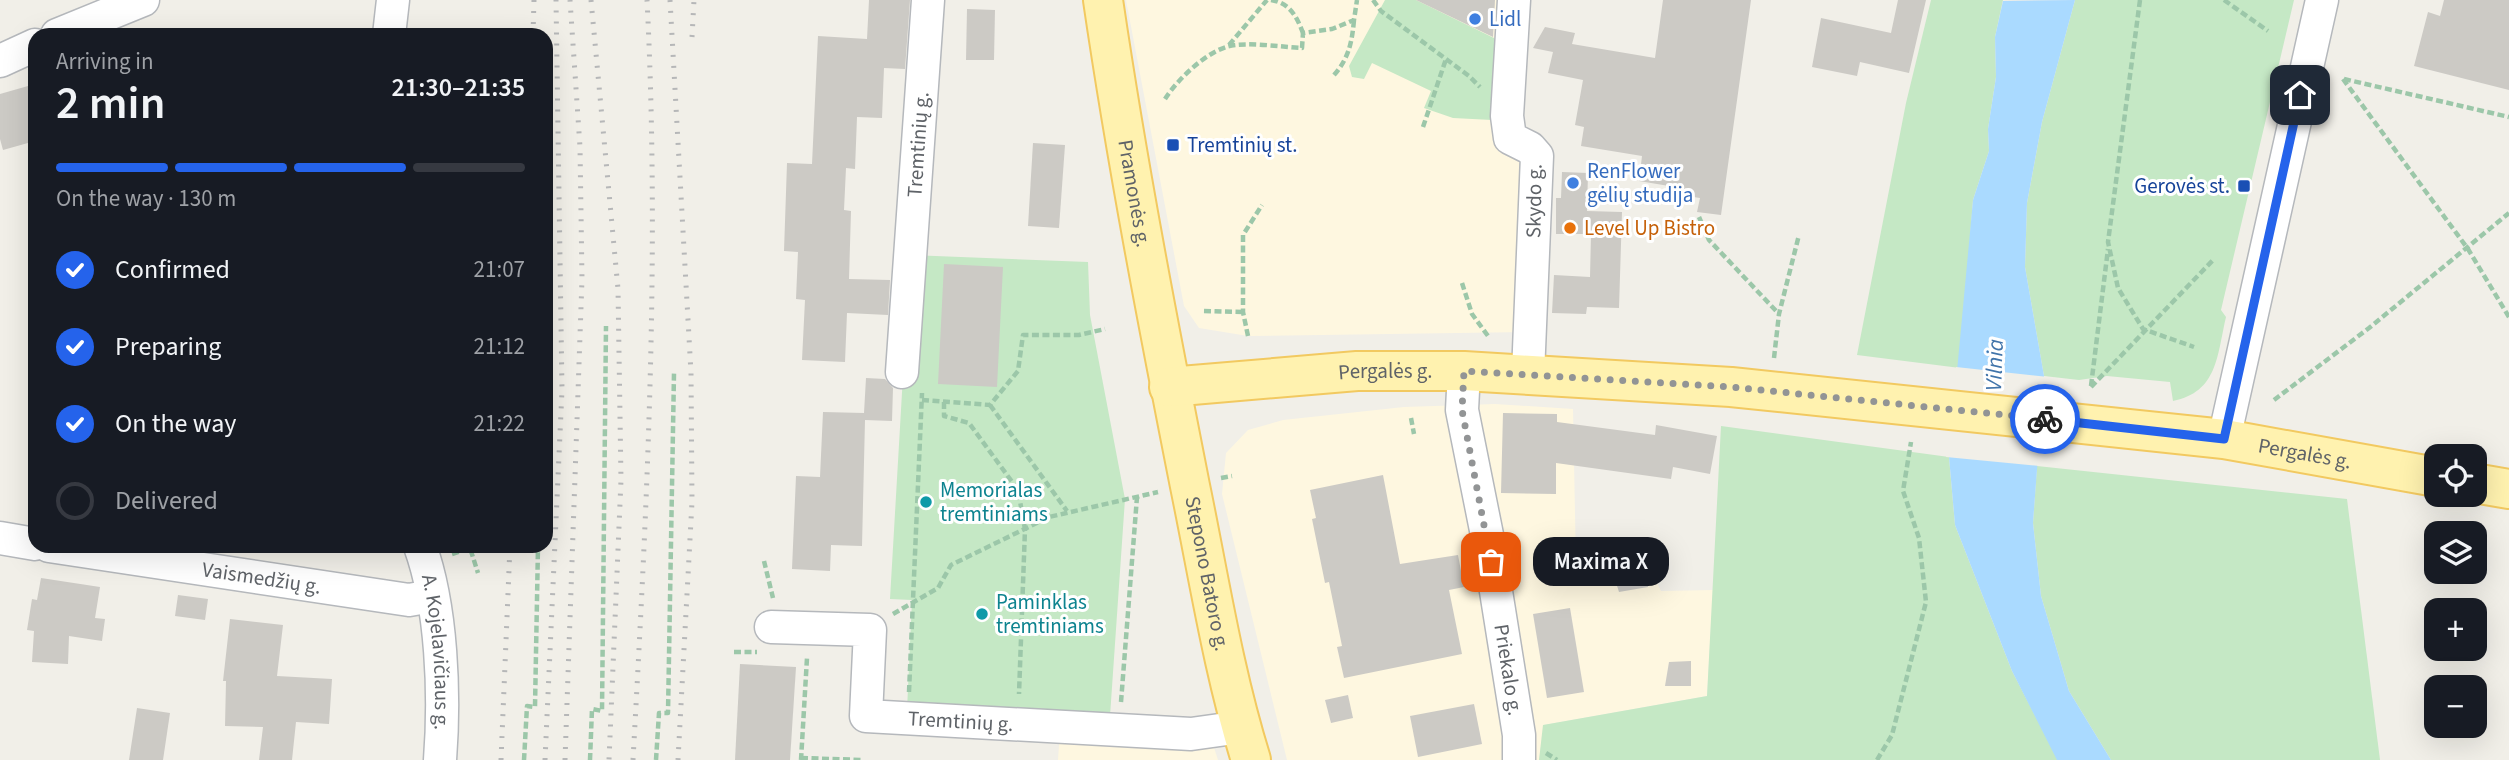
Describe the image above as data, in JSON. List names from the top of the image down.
{
  "streets": {
    "main road": ["Pramonės g.", "Pergalės g.", "Stepono Batoro g."],
    "street": [
      "Tremtinių g.",
      "Skydo g.",
      "Vaismedžių g.",
      "A. Kojelavičiaus g.",
      "Priekalo g."
    ]
  },
  "crossings": [
    ["Tremtinių g.", "Stepono Batoro g."],
    ["Pramonės g.", "Pergalės g."],
    ["Pramonės g.", "Stepono Batoro g."],
    ["Skydo g.", "Pergalės g."],
    ["Pergalės g.", "Stepono Batoro g."],
    ["Pergalės g.", "Priekalo g."],
    ["Vaismedžių g.", "A. Kojelavičiaus g."]
  ],
  "water": ["Vilnia"],
  "places": {
    "other": [
      "Lidl",
      "RenFlower gėlių studija",
      "Level Up Bistro",
      "Memorialas tremtiniams",
      "Maxima X",
      "Paminklas tremtiniams"
    ],
    "transit": ["Tremtinių st.", "Gerovės st."]
  },
  "page": {
    "heading": ["2 min", "Arriving in", "21:30–21:35"],
    "bar": "On the way · 130 m",
    "list": [
      ["Confirmed", "21:07"],
      ["Preparing", "21:12"],
      ["On the way", "21:22"],
      "Delivered"
    ],
    "map_buttons": ["+", "−"],
    "bubble": "Maxima X"
  }
}
